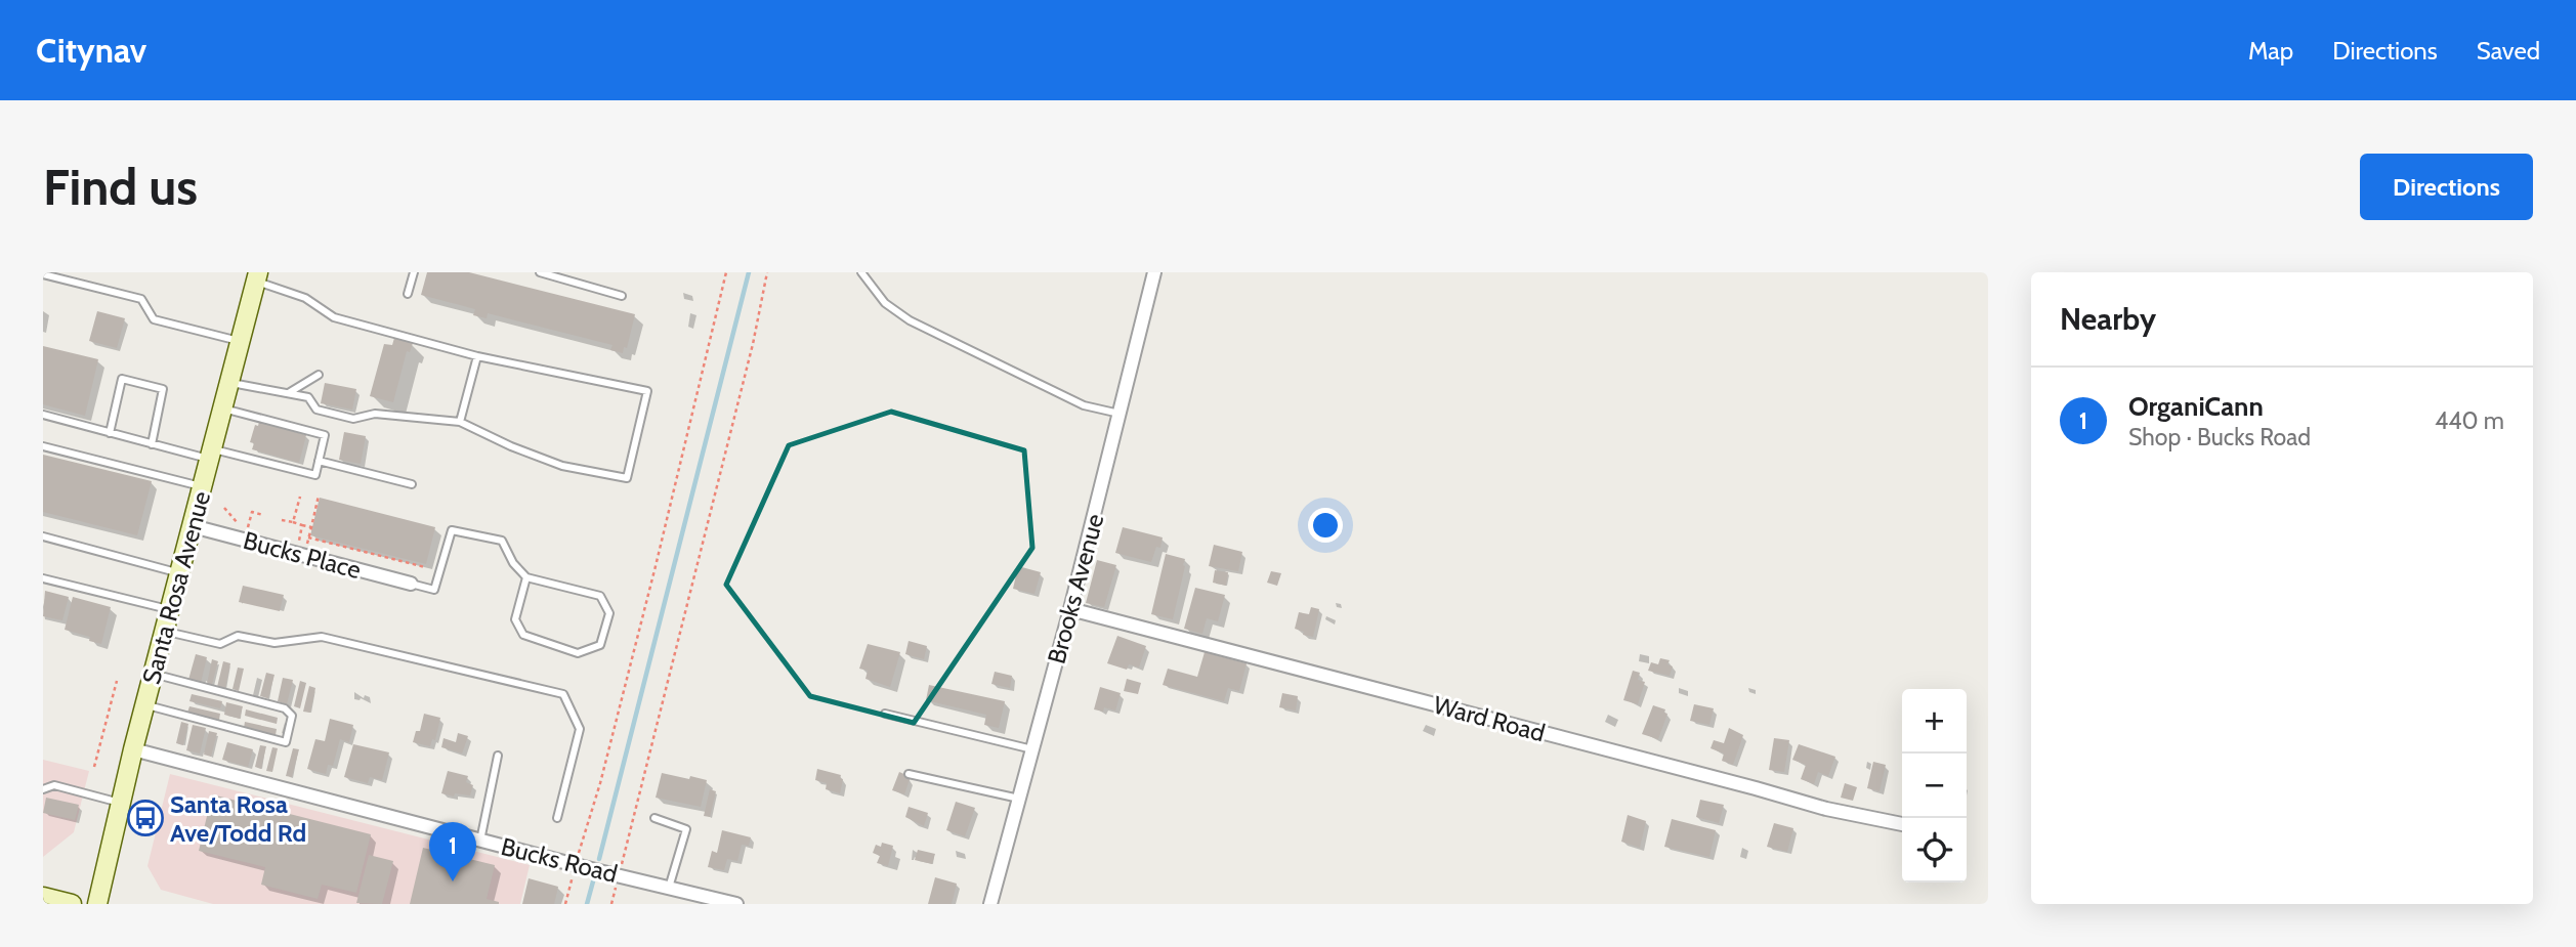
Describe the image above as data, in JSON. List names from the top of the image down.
{
  "streets": {
    "main road": ["Santa Rosa Avenue"],
    "street": [
      "Bucks Place",
      "Brooks Avenue",
      "Ward Road",
      "Bucks Road"
    ]
  },
  "crossings": [
    ["Bucks Place", "Santa Rosa Avenue"],
    ["Santa Rosa Avenue", "Bucks Road"],
    ["Brooks Avenue", "Ward Road"]
  ],
  "places": {
    "bus stop": ["Santa Rosa Ave/Todd Rd"]
  },
  "page": {
    "header": "Citynav",
    "nav": ["Map", "Directions", "Saved"],
    "buttons": "Directions",
    "title": "Find us",
    "heading": "Nearby",
    "list": [
      {
        "mark": "1",
        "name": "OrganiCann",
        "note": "Shop · Bucks Road",
        "value": "440 m"
      }
    ],
    "map_buttons": ["+", "−"],
    "pins": "1"
  }
}
